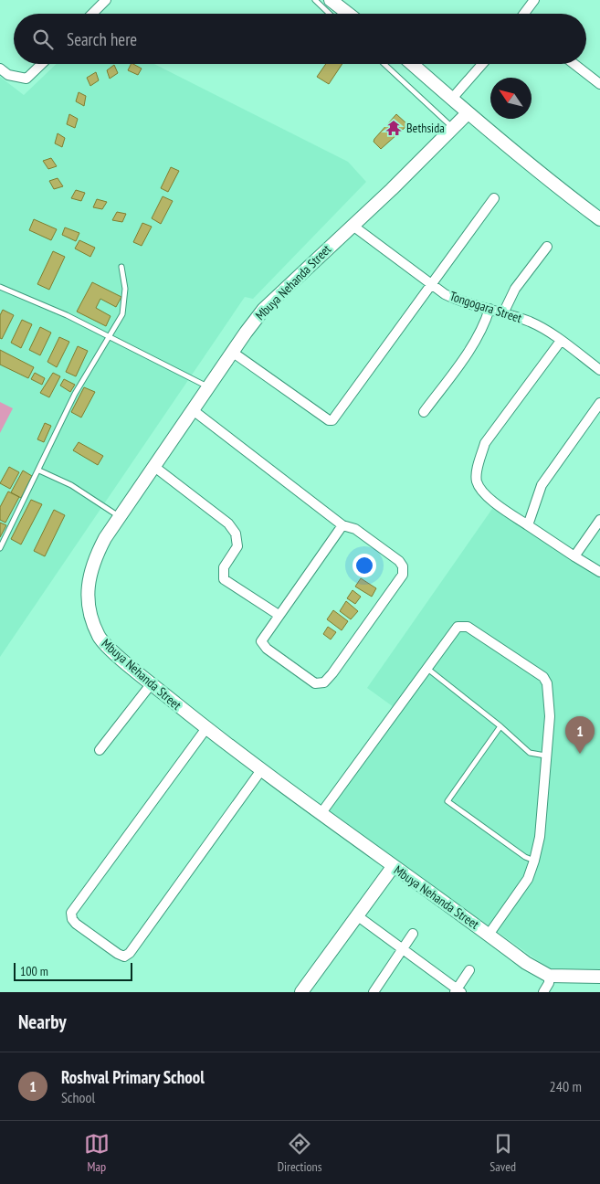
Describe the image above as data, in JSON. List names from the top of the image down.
{
  "streets": {
    "street": ["Mbuya Nehanda Street", "Tongogara Street"]
  },
  "crossings": [
    ["Mbuya Nehanda Street", "Tongogara Street"]
  ],
  "places": {
    "temple": ["Bethsida"]
  },
  "scale_bar": "100 m",
  "north": "top left",
  "page": {
    "search": "Search here",
    "pins": "1",
    "scale": "100 m",
    "heading": "Nearby",
    "list": [
      {
        "mark": "1",
        "name": "Roshval Primary School",
        "note": "School",
        "value": "240 m"
      }
    ],
    "nav": ["Map", "Directions", "Saved"]
  }
}
